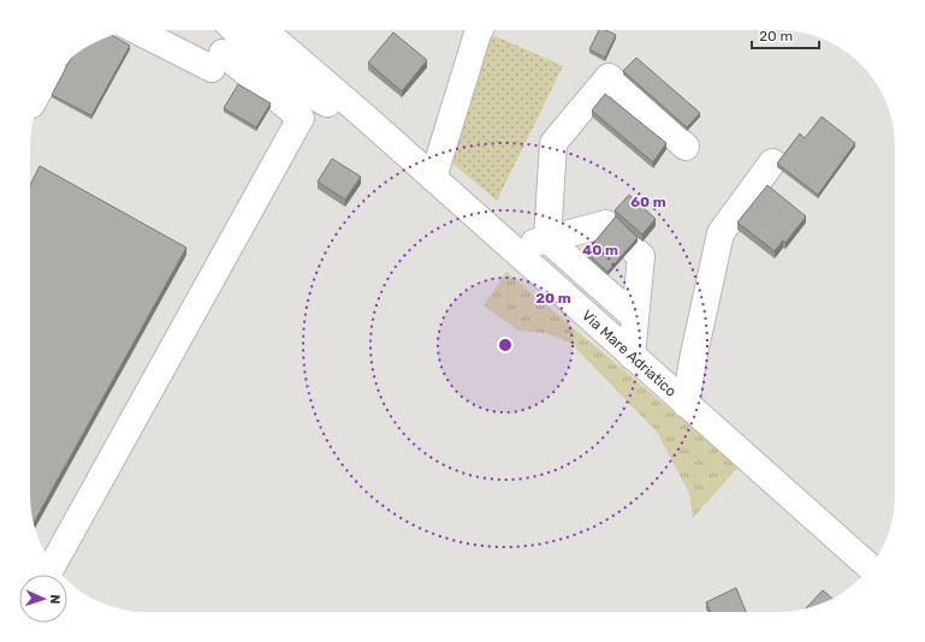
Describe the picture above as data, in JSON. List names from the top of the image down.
{
  "streets": {
    "main road": ["Via Mare Adriatico"]
  },
  "scale_bar": "20 m",
  "north": "right",
  "rings": ["60 m", "40 m", "20 m"]
}
